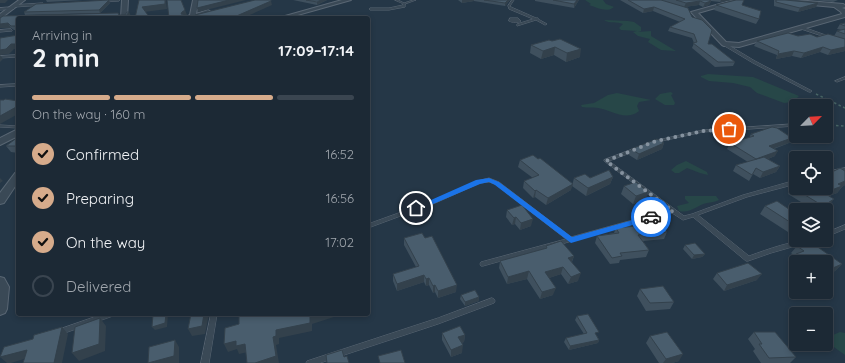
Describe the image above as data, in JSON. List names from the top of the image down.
{
  "north": "top right",
  "page": {
    "heading": ["2 min", "Arriving in", "17:09–17:14"],
    "bar": "On the way · 160 m",
    "map_buttons": ["+", "−"],
    "list": [
      ["Confirmed", "16:52"],
      ["Preparing", "16:56"],
      ["On the way", "17:02"],
      "Delivered"
    ]
  }
}
